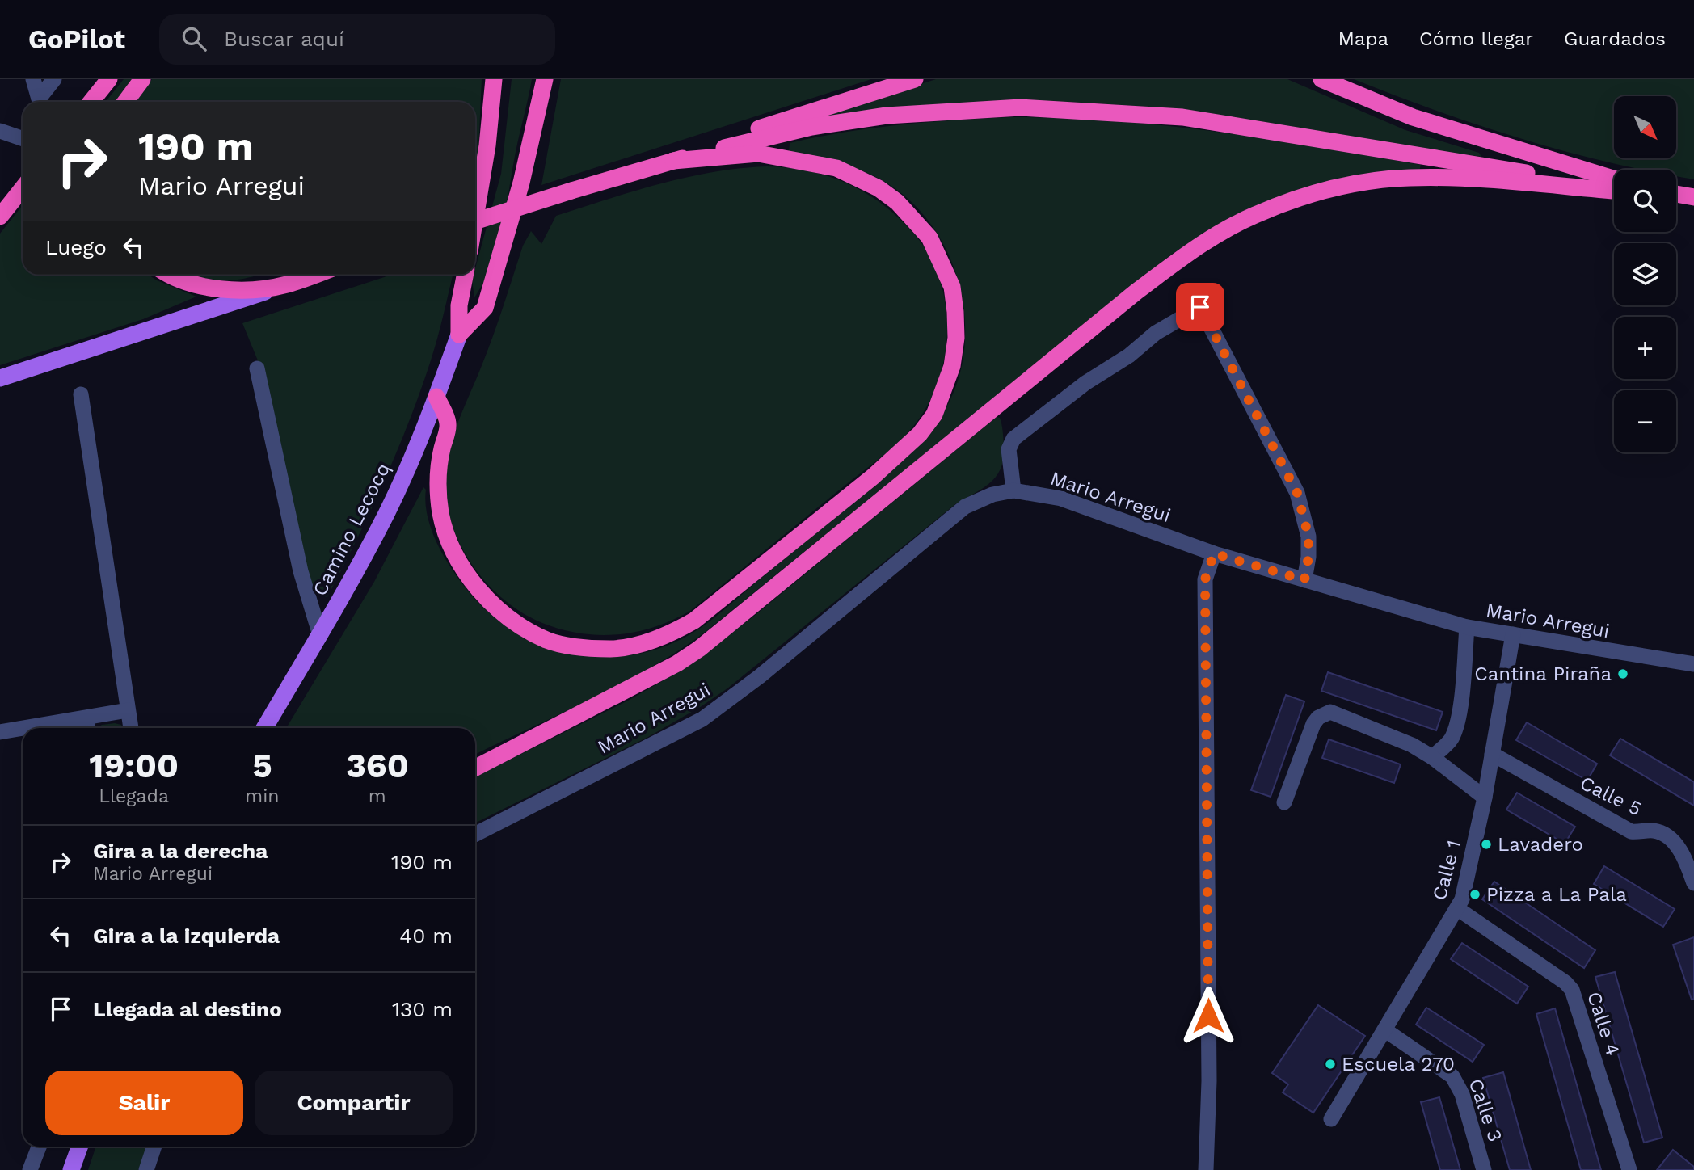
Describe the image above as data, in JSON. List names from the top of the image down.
{
  "streets": {
    "main road": ["Camino Lecocq"],
    "street": [
      "Mario Arregui",
      "Calle 5",
      "Calle 1",
      "Calle 4",
      "Calle 3"
    ]
  },
  "crossings": [
    ["Mario Arregui", "Calle 1"],
    ["Calle 5", "Calle 1"],
    ["Calle 1", "Calle 4"],
    ["Calle 1", "Calle 3"]
  ],
  "places": [
    "Cantina Piraña",
    "Lavadero",
    "Pizza a La Pala",
    "Escuela 270"
  ],
  "north": "bottom right",
  "page": {
    "header": "GoPilot",
    "search": "Buscar aquí",
    "nav": ["Mapa", "Cómo llegar", "Guardados"],
    "map_buttons": ["+", "−"],
    "turn": ["190 m", "Mario Arregui"],
    "then": "Luego",
    "eta": [
      "19:00",
      "Llegada",
      "5",
      "min",
      "360",
      "m"
    ],
    "list": [
      {
        "name": "Gira a la derecha",
        "note": "Mario Arregui",
        "value": "190 m"
      },
      {
        "name": "Gira a la izquierda",
        "value": "40 m"
      },
      {
        "name": "Llegada al destino",
        "value": "130 m"
      }
    ],
    "buttons": ["Salir", "Compartir"]
  }
}
